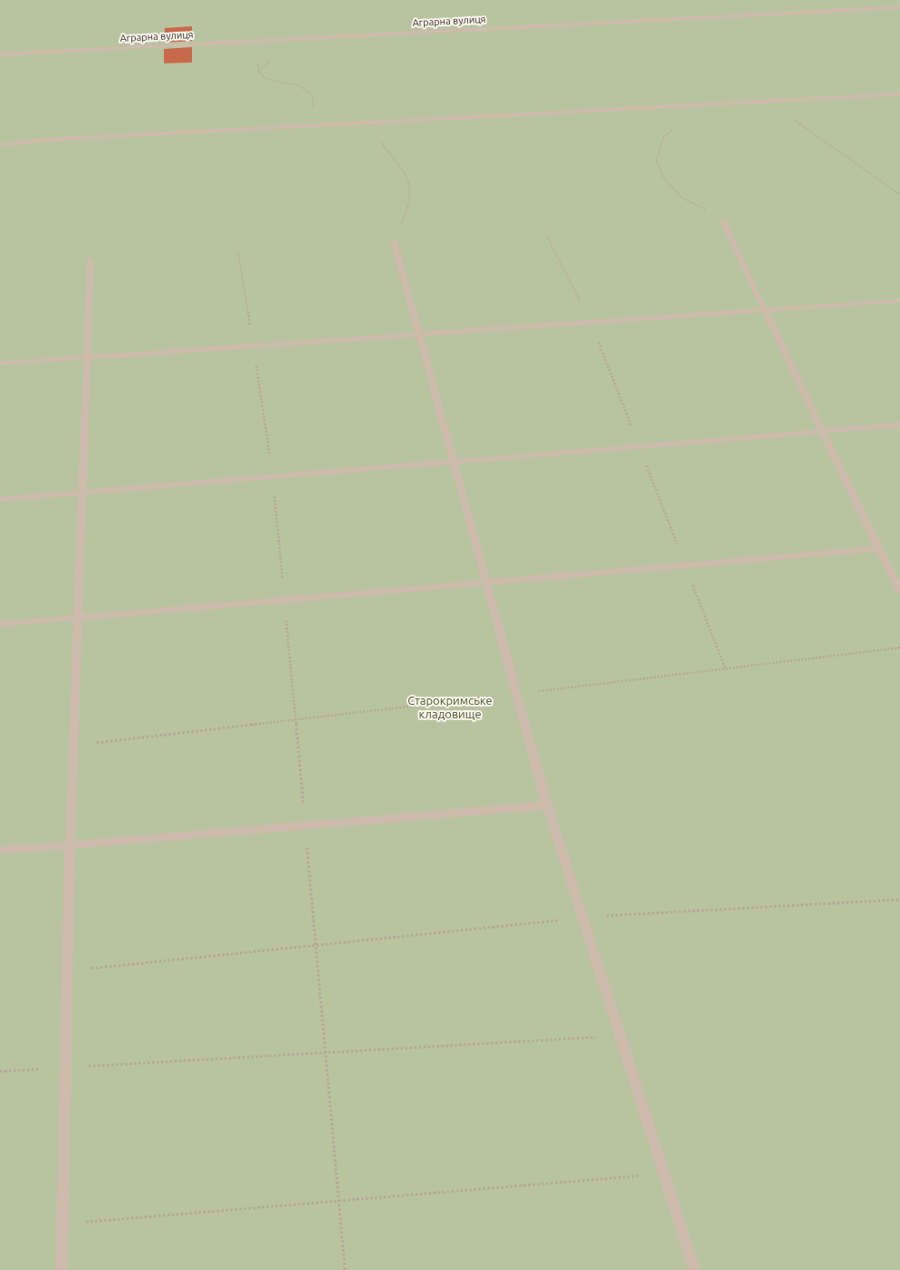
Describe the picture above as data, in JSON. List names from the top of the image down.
{
  "streets": {
    "lane": ["Аграрна вулиця"]
  },
  "parks": ["Старокримське кладовище"]
}
